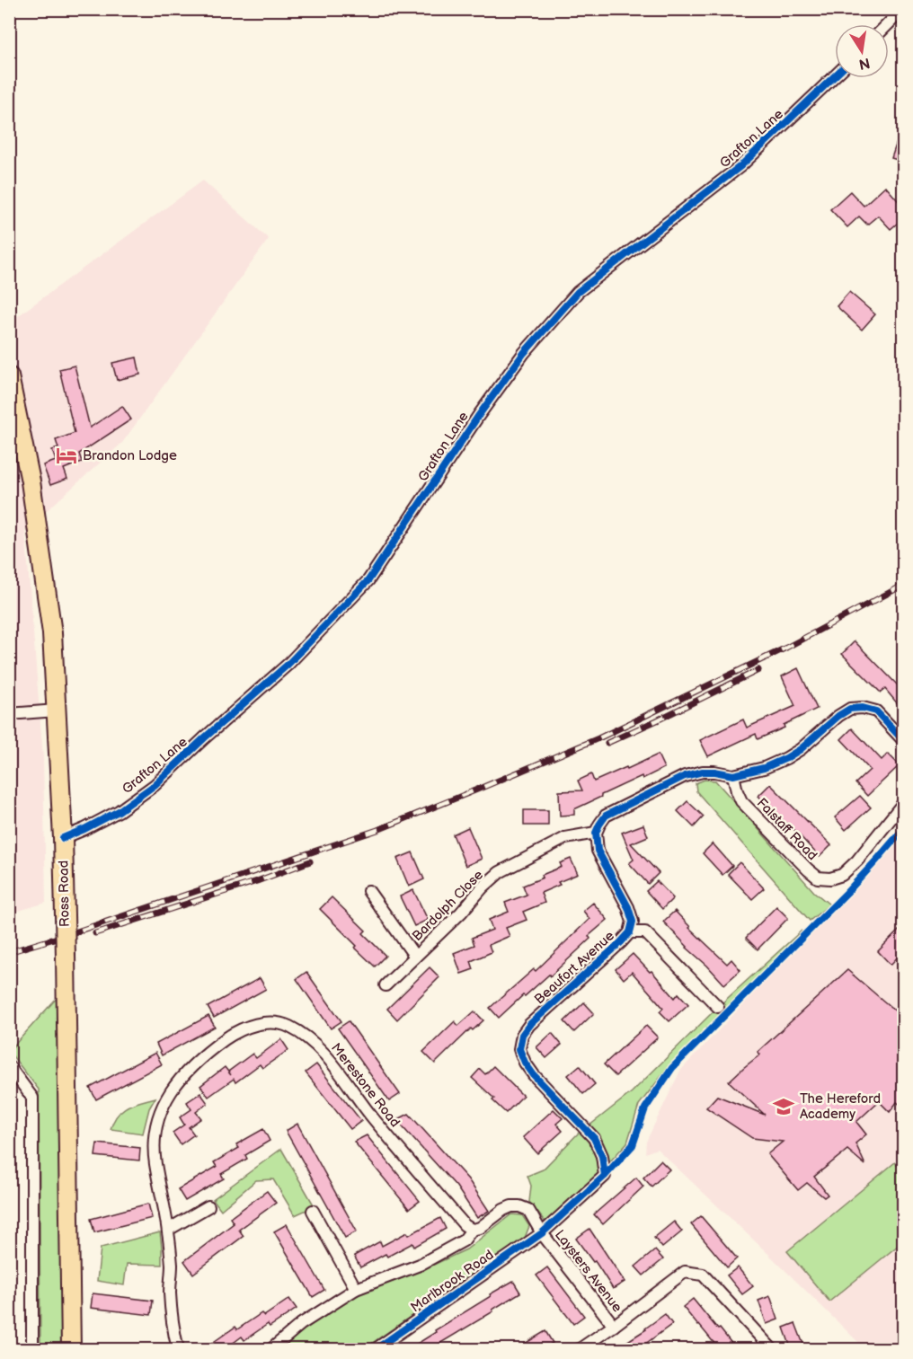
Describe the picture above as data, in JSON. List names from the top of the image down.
{
  "streets": {
    "highway": ["Ross Road"],
    "street": [
      "Grafton Lane",
      "Falstaff Road",
      "Bardolph Close",
      "Beaufort Avenue",
      "Merestone Road",
      "Laysters Avenue",
      "Marlbrook Road"
    ]
  },
  "crossings": [
    ["Grafton Lane", "Ross Road"],
    ["Bardolph Close", "Beaufort Avenue"],
    ["Beaufort Avenue", "Laysters Avenue"],
    ["Beaufort Avenue", "Marlbrook Road"],
    ["Merestone Road", "Marlbrook Road"],
    ["Laysters Avenue", "Marlbrook Road"]
  ],
  "places": {
    "hotel": ["Brandon Lodge"],
    "school or university": ["The Hereford Academy"]
  },
  "north": "bottom"
}
